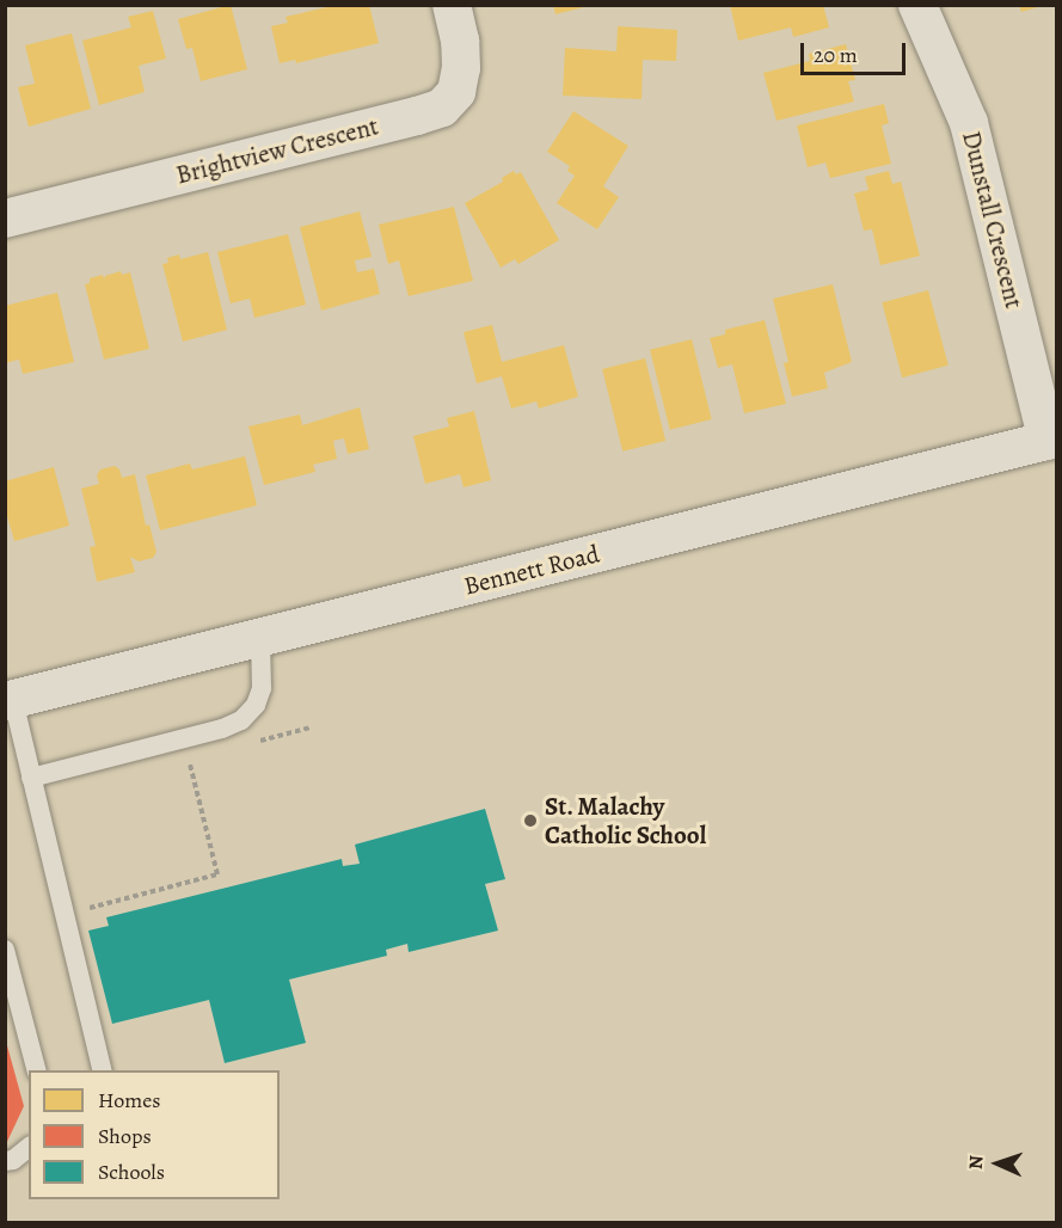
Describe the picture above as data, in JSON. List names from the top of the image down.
{
  "streets": {
    "street": ["Brightview Crescent", "Dunstall Crescent", "Bennett Road"]
  },
  "crossings": [
    ["Dunstall Crescent", "Bennett Road"]
  ],
  "places": ["St. Malachy Catholic School"],
  "legend": ["Homes", "Shops", "Schools"],
  "scale_bar": "20 m",
  "north": "left"
}
